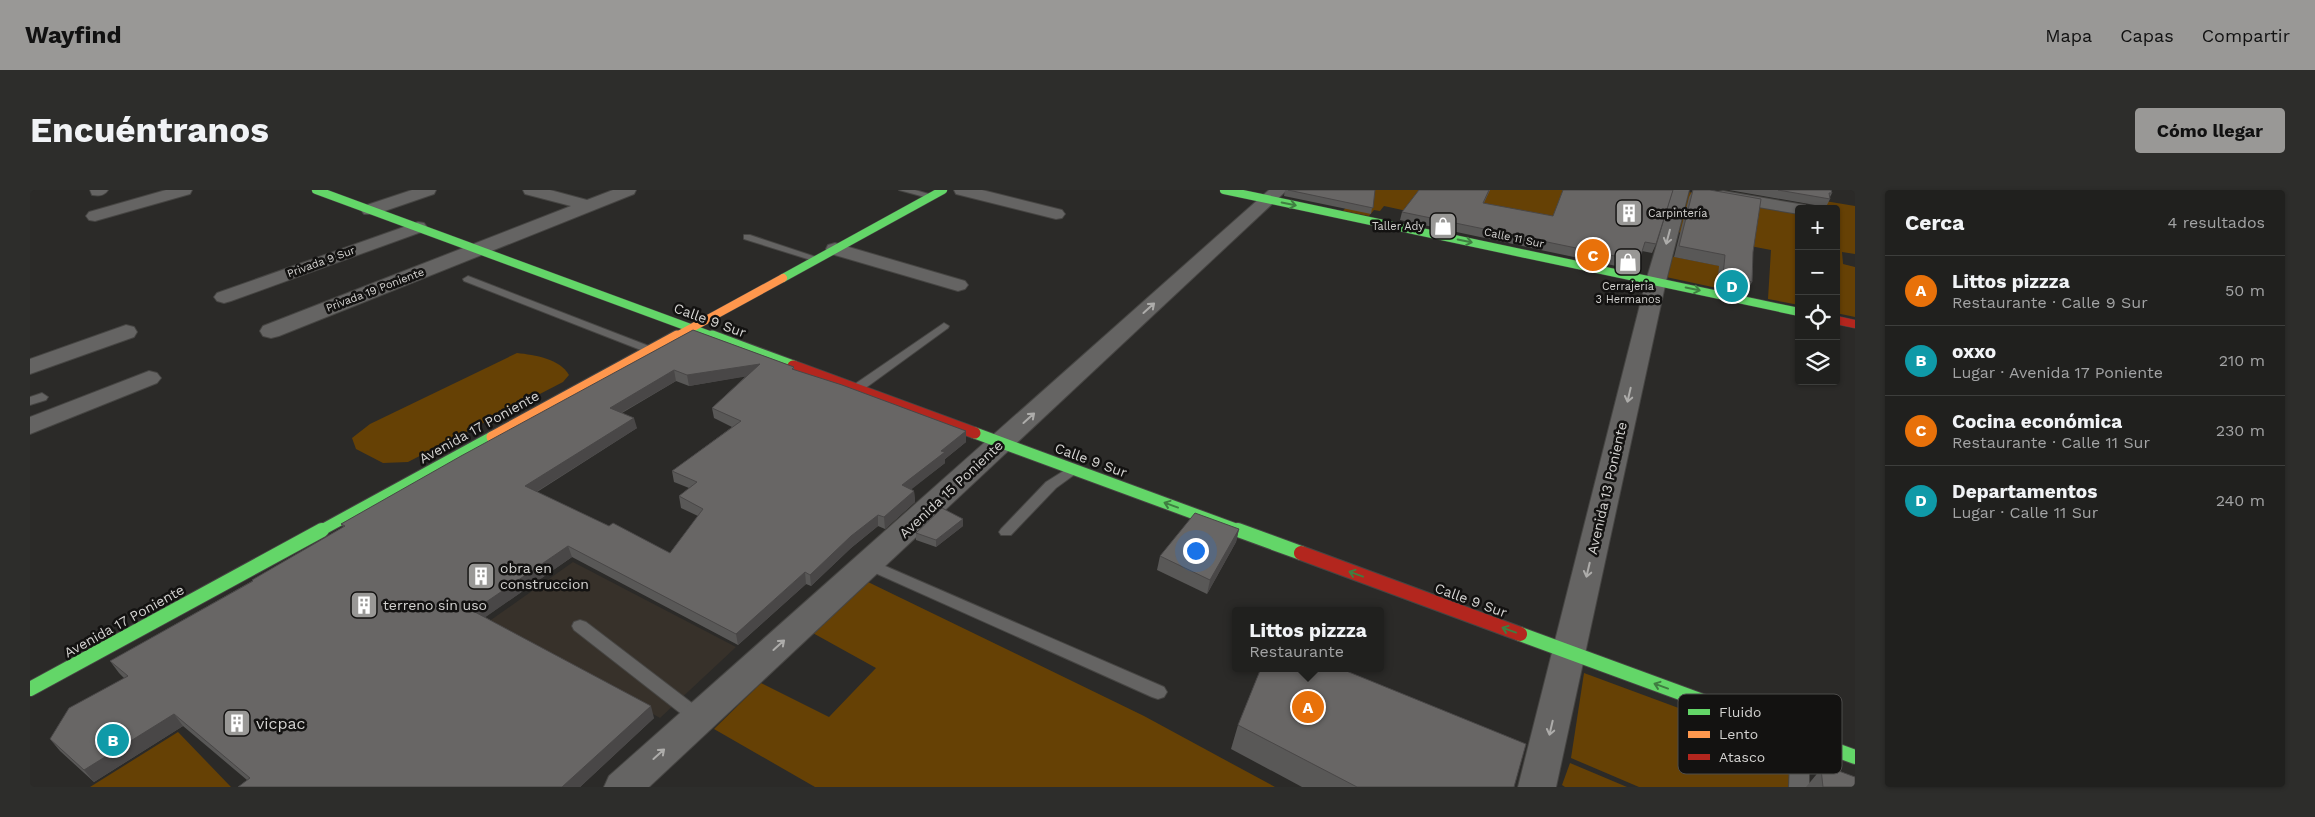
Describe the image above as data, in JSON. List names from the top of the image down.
{
  "streets": {
    "street": [
      "Calle 11 Sur",
      "Privada 9 Sur",
      "Privada 19 Poniente",
      "Calle 9 Sur",
      "Avenida 17 Poniente",
      "Avenida 13 Poniente",
      "Avenida 15 Poniente"
    ]
  },
  "crossings": [
    ["Calle 11 Sur", "Avenida 13 Poniente"],
    ["Calle 11 Sur", "Avenida 15 Poniente"],
    ["Privada 9 Sur", "Calle 9 Sur"],
    ["Privada 19 Poniente", "Calle 9 Sur"],
    ["Calle 9 Sur", "Avenida 17 Poniente"],
    ["Calle 9 Sur", "Avenida 13 Poniente"],
    ["Calle 9 Sur", "Avenida 15 Poniente"]
  ],
  "one_way": [
    "Calle 11 Sur",
    "Calle 9 Sur",
    "Avenida 13 Poniente",
    "Avenida 15 Poniente"
  ],
  "places": {
    "building": [
      "Carpintería",
      "obra en construccion",
      "terreno sin uso",
      "vicpac"
    ],
    "shop": ["Taller Ady", "Cerrajeria 3 Hermanos"]
  },
  "legend": ["Fluido", "Lento", "Atasco"],
  "page": {
    "header": "Wayfind",
    "nav": ["Mapa", "Capas", "Compartir"],
    "buttons": "Cómo llegar",
    "title": "Encuéntranos",
    "heading": ["Cerca", "4 resultados"],
    "map_buttons": ["+", "−"],
    "pins": [
      "C",
      "D",
      "A",
      "B"
    ],
    "list": [
      {
        "mark": "A",
        "name": "Littos pizzza",
        "note": "Restaurante · Calle 9 Sur",
        "value": "50 m"
      },
      {
        "mark": "B",
        "name": "oxxo",
        "note": "Lugar · Avenida 17 Poniente",
        "value": "210 m"
      },
      {
        "mark": "C",
        "name": "Cocina económica",
        "note": "Restaurante · Calle 11 Sur",
        "value": "230 m"
      },
      {
        "mark": "D",
        "name": "Departamentos",
        "note": "Lugar · Calle 11 Sur",
        "value": "240 m"
      }
    ],
    "popup": ["Littos pizzza", "Restaurante"]
  }
}
